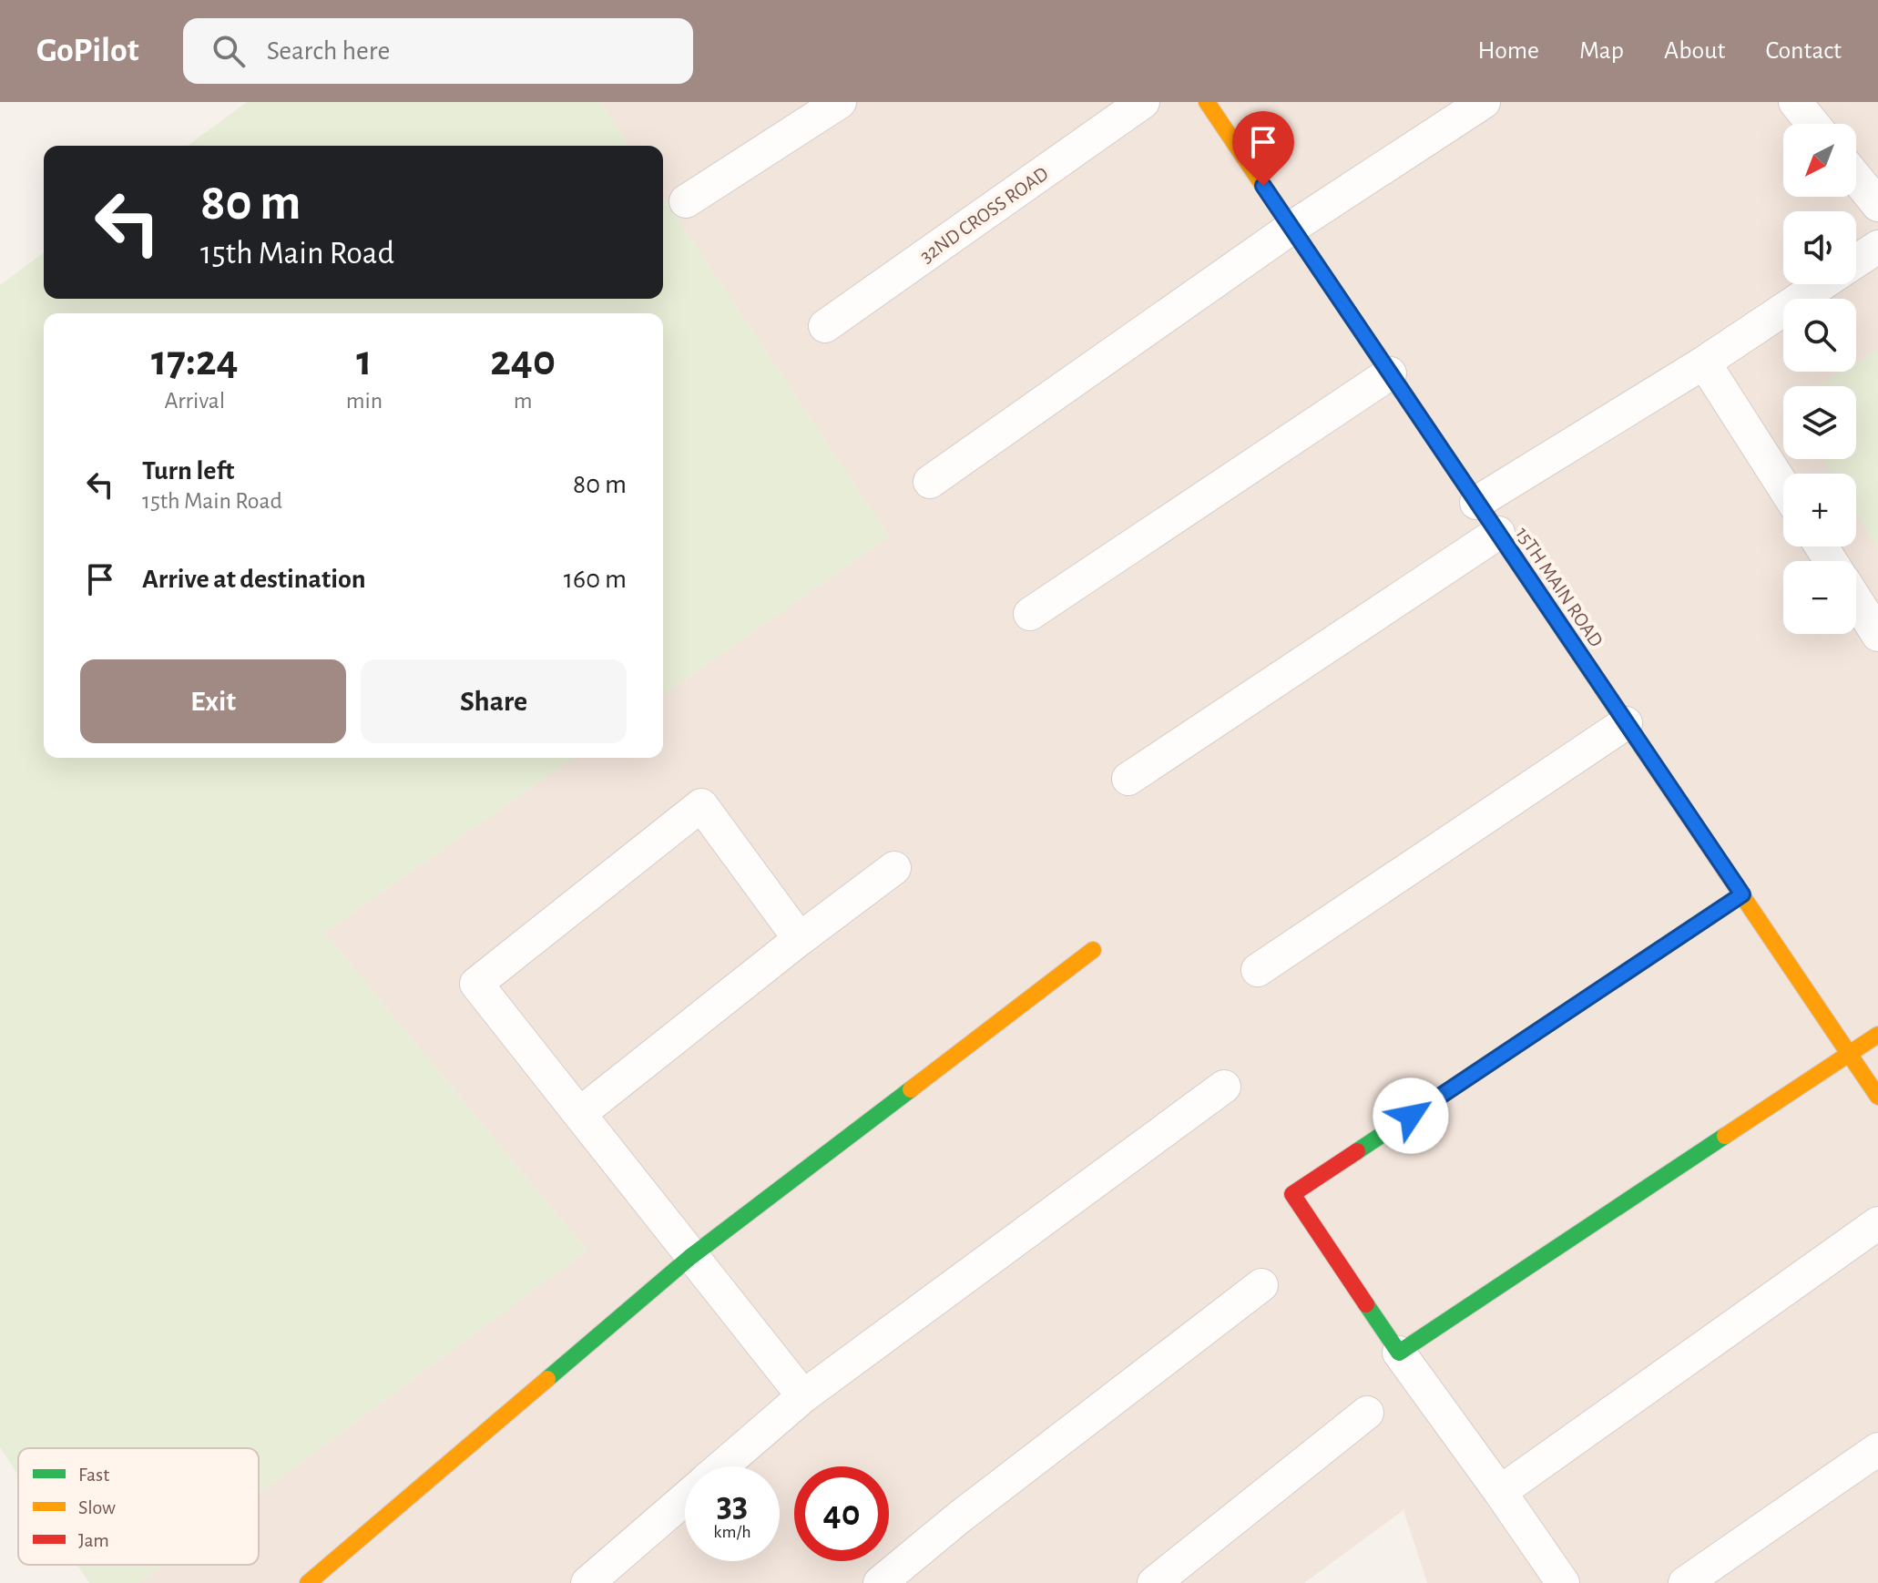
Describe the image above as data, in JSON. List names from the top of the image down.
{
  "streets": {
    "street": ["32ND CROSS ROAD", "15TH MAIN ROAD"]
  },
  "legend": ["Fast", "Slow", "Jam"],
  "north": "bottom left",
  "page": {
    "header": "GoPilot",
    "search": "Search here",
    "nav": [
      "Home",
      "Map",
      "About",
      "Contact"
    ],
    "map_buttons": ["+", "−"],
    "turn": ["80 m", "15th Main Road"],
    "eta": [
      "17:24",
      "Arrival",
      "1",
      "min",
      "240",
      "m"
    ],
    "list": [
      {
        "name": "Turn left",
        "note": "15th Main Road",
        "value": "80 m"
      },
      {
        "name": "Arrive at destination",
        "value": "160 m"
      }
    ],
    "buttons": ["Exit", "Share"],
    "speed": "33 km/h",
    "limit": "40"
  }
}
